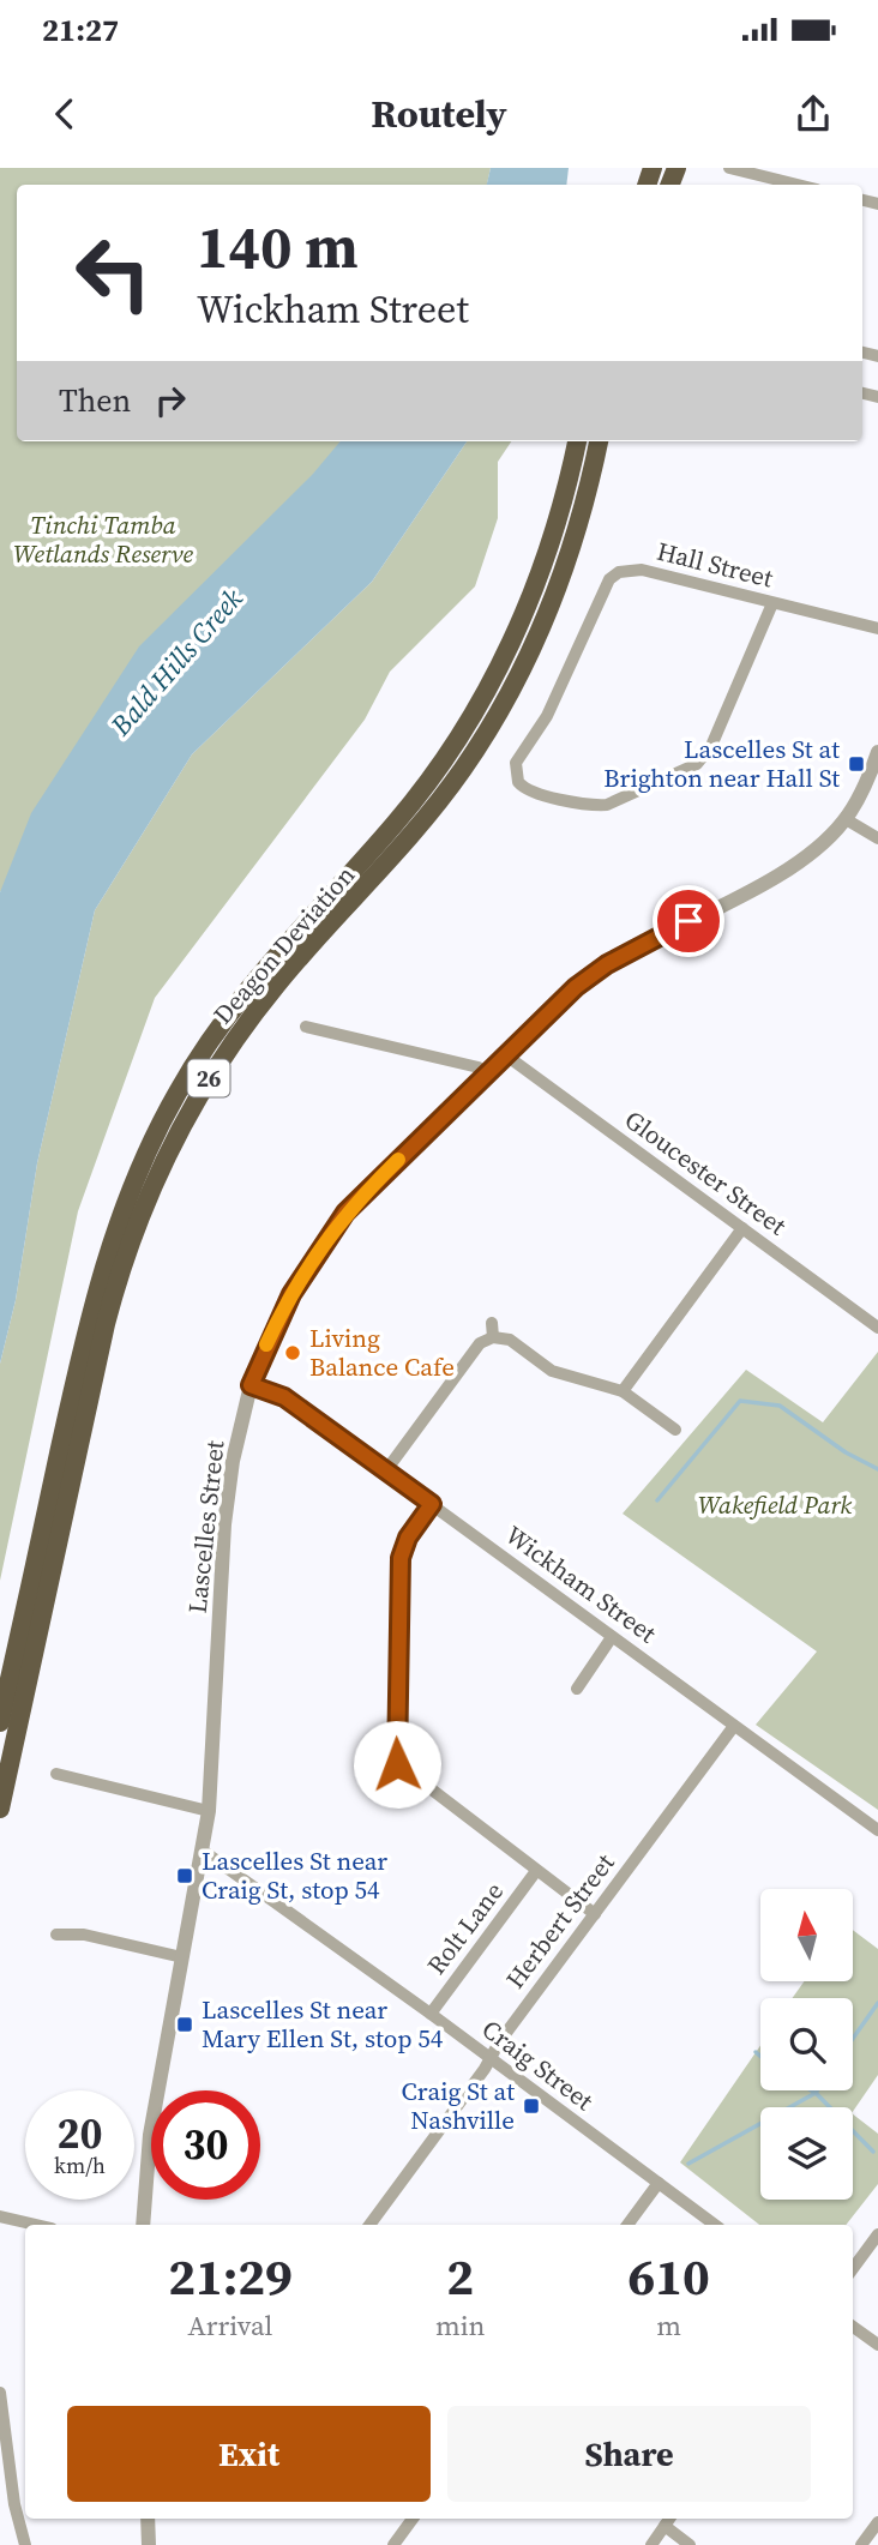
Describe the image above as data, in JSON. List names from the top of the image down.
{
  "streets": {
    "highway": ["Deagon Deviation", "26"],
    "street": [
      "Hall Street",
      "Gloucester Street",
      "Lascelles Street",
      "Wickham Street",
      "Herbert Street",
      "Rolt Lane",
      "Craig Street"
    ]
  },
  "crossings": [
    ["Gloucester Street", "Lascelles Street"],
    ["Lascelles Street", "Wickham Street"],
    ["Lascelles Street", "Craig Street"],
    ["Wickham Street", "Herbert Street"],
    ["Herbert Street", "Craig Street"],
    ["Rolt Lane", "Craig Street"]
  ],
  "water": ["Bald Hills Creek"],
  "parks": ["Tinchi Tamba Wetlands Reserve", "Wakefield Park"],
  "places": {
    "transit": [
      "Lascelles St at Brighton near Hall St",
      "Lascelles St near Craig St, stop 54",
      "Lascelles St near Mary Ellen St, stop 54",
      "Craig St at Nashville"
    ],
    "other": ["Living Balance Cafe"]
  },
  "north": "top",
  "page": {
    "status": "21:27",
    "header": "Routely",
    "turn": ["140 m", "Wickham Street"],
    "then": "Then",
    "speed": "20 km/h",
    "limit": "30",
    "eta": [
      "21:29",
      "Arrival",
      "2",
      "min",
      "610",
      "m"
    ],
    "buttons": ["Exit", "Share"]
  }
}
